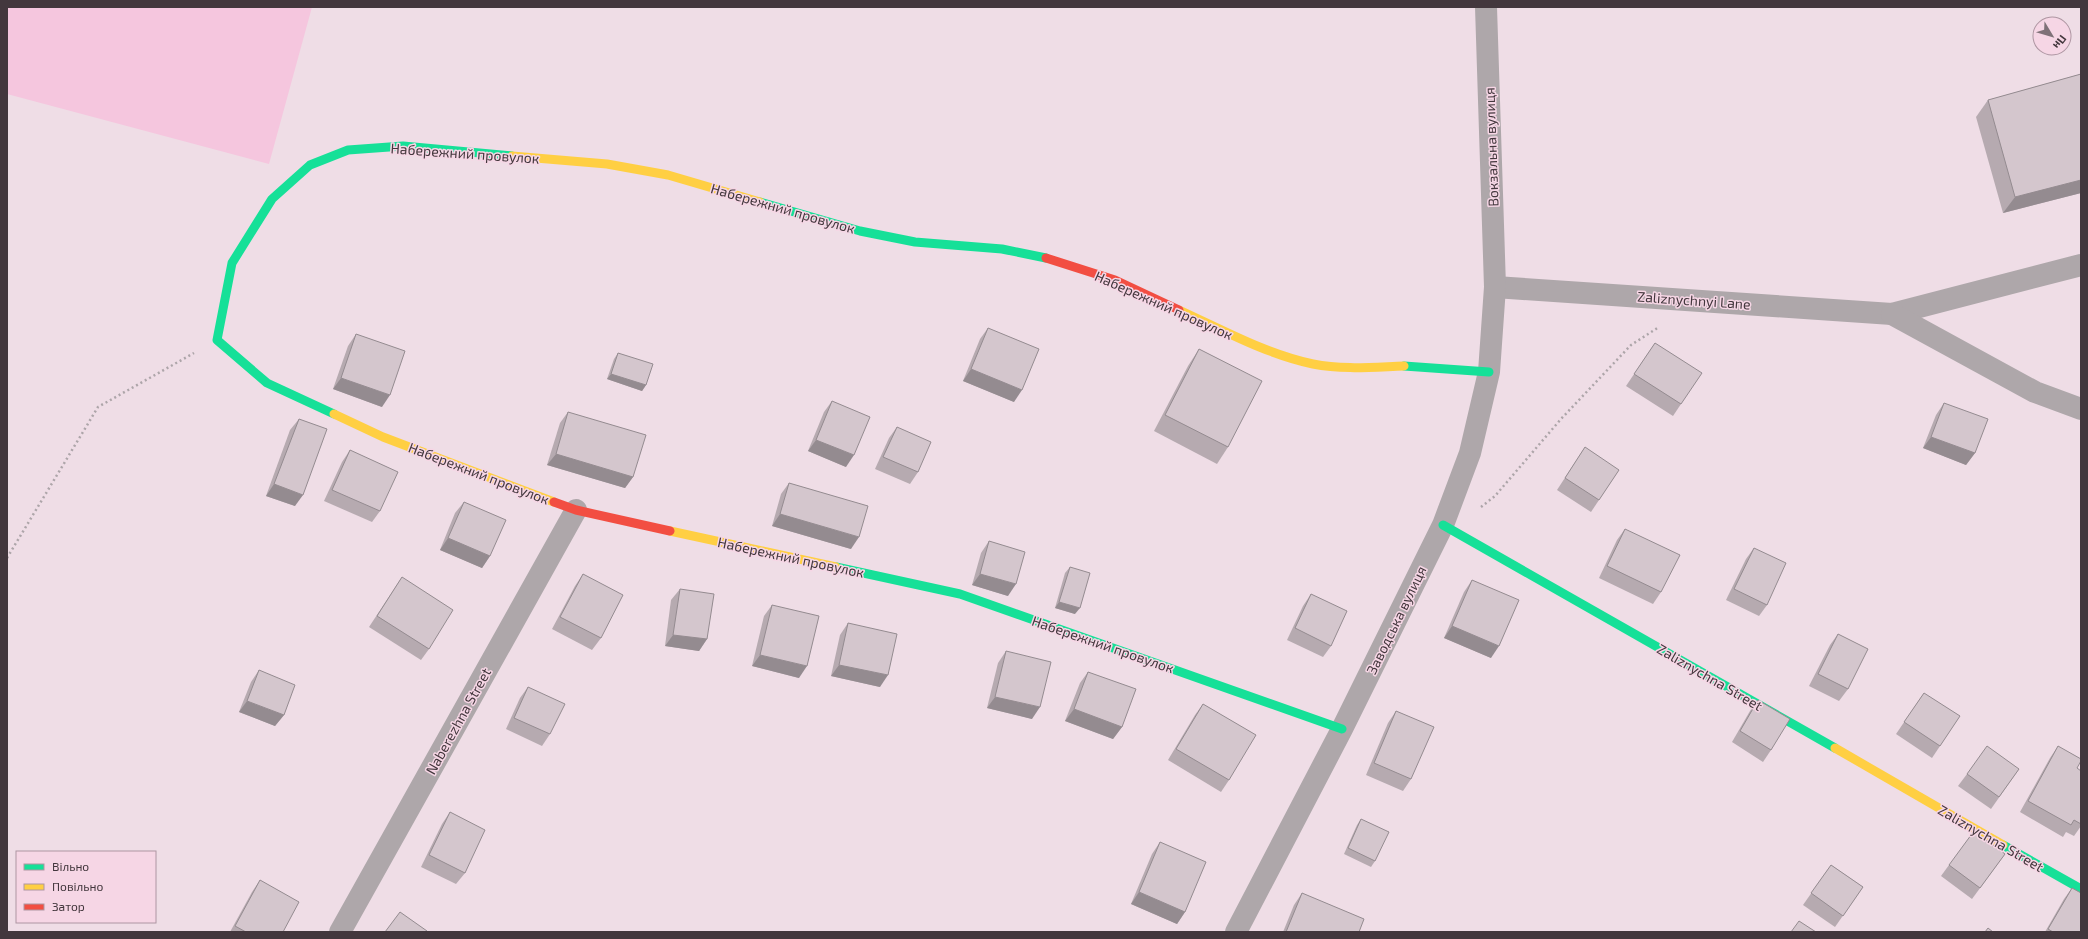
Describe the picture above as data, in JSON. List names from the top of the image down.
{
  "streets": {
    "street": [
      "Вокзальна вулиця",
      "Набережний провулок",
      "Zaliznychnyi Lane",
      "Заводська вулиця",
      "Zaliznychna Street",
      "Naberezhna Street"
    ]
  },
  "crossings": [
    ["Вокзальна вулиця", "Zaliznychnyi Lane"],
    ["Вокзальна вулиця", "Заводська вулиця"],
    ["Набережний провулок", "Заводська вулиця"],
    ["Набережний провулок", "Naberezhna Street"],
    ["Zaliznychnyi Lane", "Заводська вулиця"],
    ["Заводська вулиця", "Zaliznychna Street"]
  ],
  "legend": ["Вільно", "Повільно", "Затор"],
  "north": "bottom right"
}
